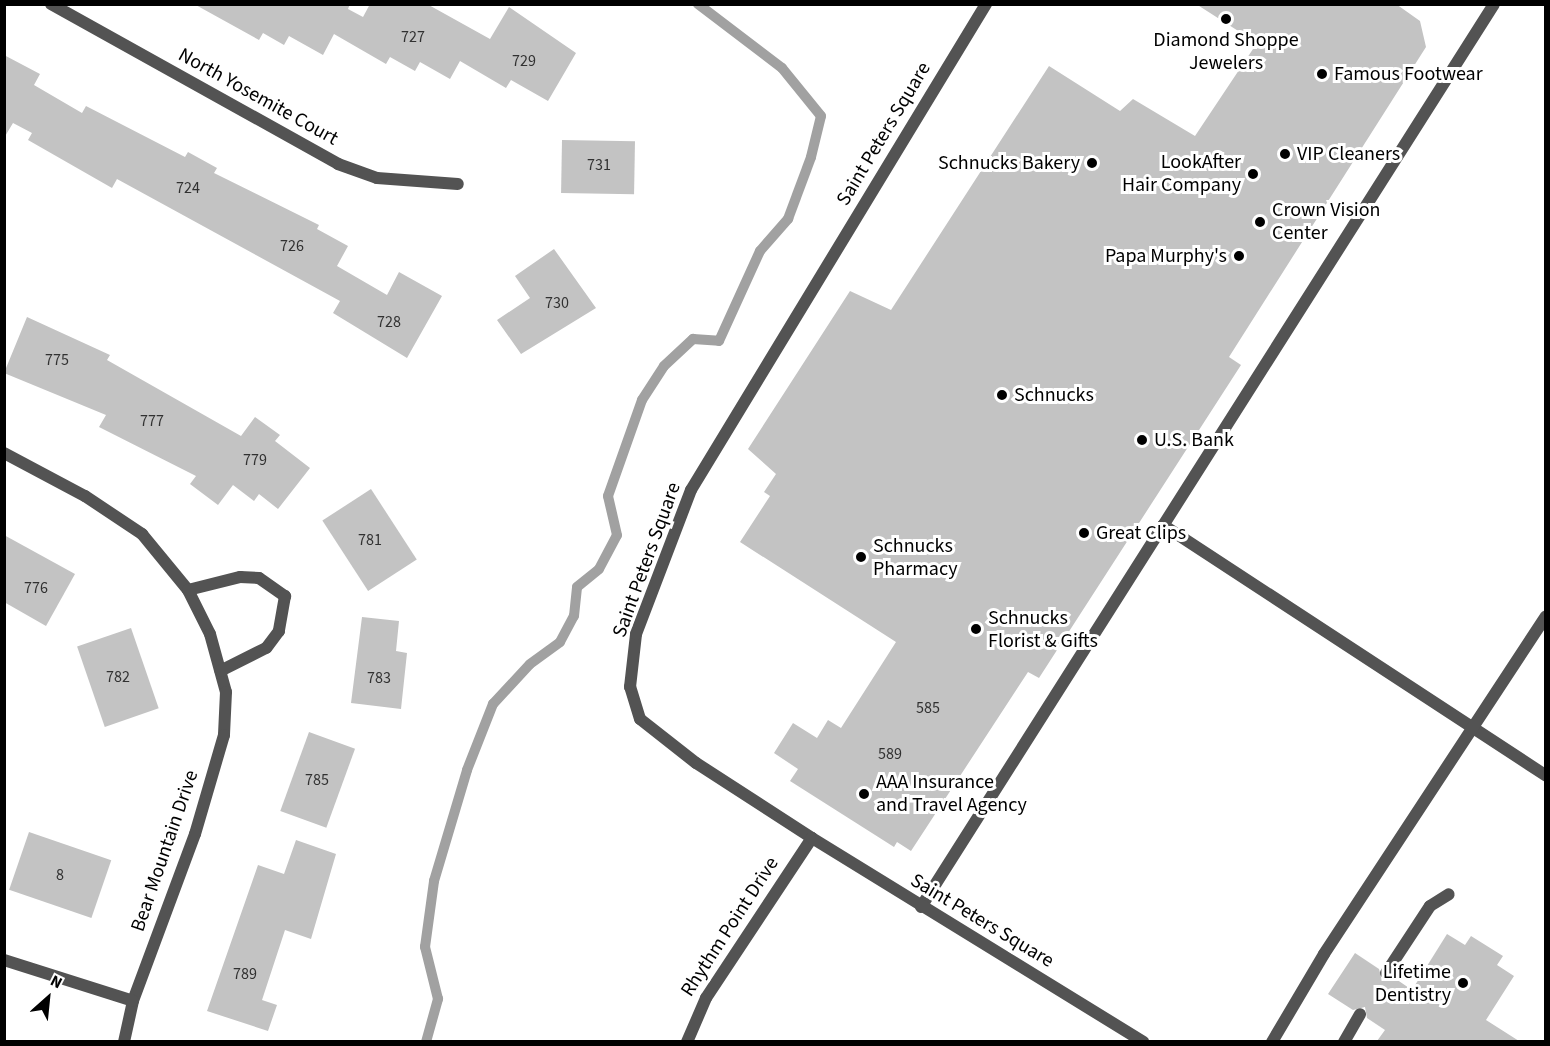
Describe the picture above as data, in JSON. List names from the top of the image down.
{
  "streets": {
    "street": [
      "North Yosemite Court",
      "Saint Peters Square",
      "Bear Mountain Drive",
      "Rhythm Point Drive"
    ]
  },
  "crossings": [
    ["Saint Peters Square", "Rhythm Point Drive"]
  ],
  "places": [
    "Diamond Shoppe Jewelers",
    "Famous Footwear",
    "VIP Cleaners",
    "Schnucks Bakery",
    "LookAfter Hair Company",
    "Crown Vision Center",
    "Papa Murphy's",
    "Schnucks",
    "U.S. Bank",
    "Great Clips",
    "Schnucks Pharmacy",
    "Schnucks Florist & Gifts",
    "AAA Insurance and Travel Agency",
    "Lifetime Dentistry"
  ],
  "house_numbers": [
    "727",
    "729",
    "731",
    "724",
    "726",
    "730",
    "728",
    "775",
    "777",
    "779",
    "781",
    "776",
    "782",
    "783",
    "585",
    "589",
    "785",
    "8",
    "789"
  ],
  "north": "top right"
}
